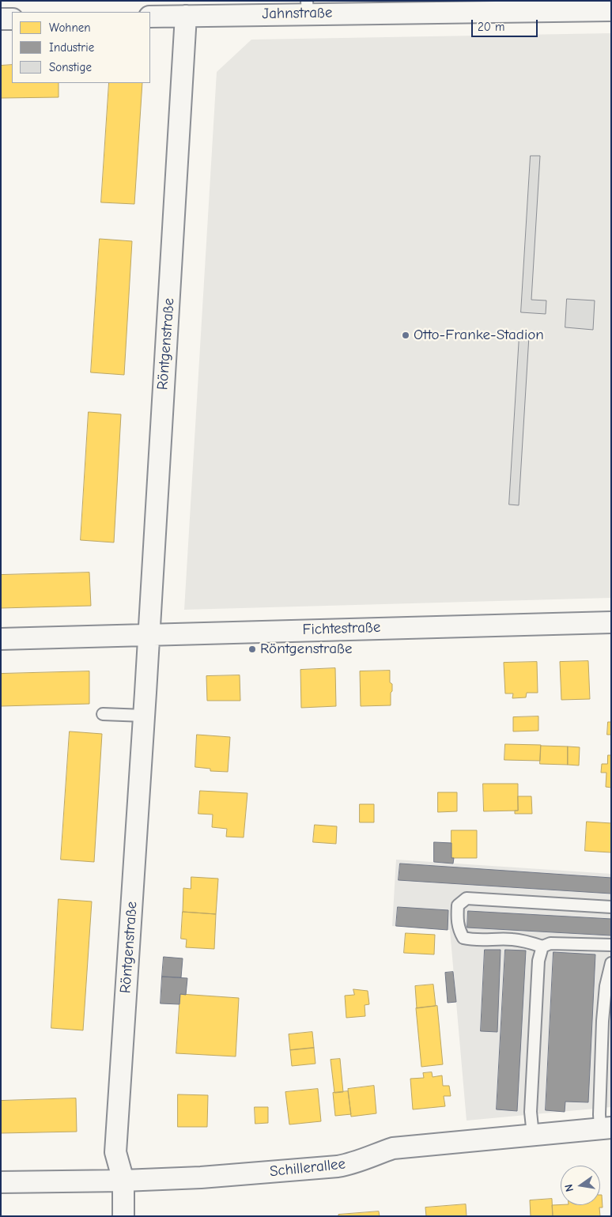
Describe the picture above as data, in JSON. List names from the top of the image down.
{
  "streets": {
    "street": [
      "Jahnstraße",
      "Röntgenstraße",
      "Fichtestraße",
      "Schillerallee"
    ]
  },
  "crossings": [
    ["Jahnstraße", "Röntgenstraße"],
    ["Röntgenstraße", "Fichtestraße"],
    ["Röntgenstraße", "Schillerallee"]
  ],
  "places": ["Otto-Franke-Stadion", "Röntgenstraße"],
  "legend": ["Wohnen", "Industrie", "Sonstige"],
  "scale_bar": "20 m",
  "north": "left"
}
